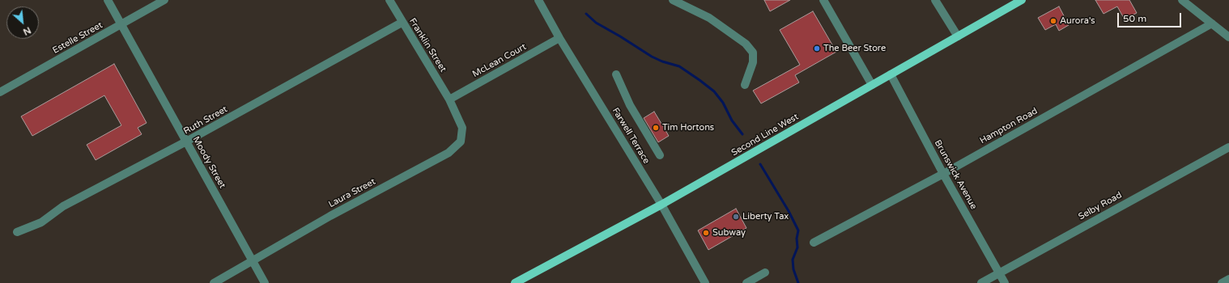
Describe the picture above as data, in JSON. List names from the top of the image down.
{
  "streets": {
    "main road": ["Second Line West"],
    "street": [
      "Estelle Street",
      "Franklin Street",
      "McLean Court",
      "Ruth Street",
      "Hampton Road",
      "Farwell Terrace",
      "Moody Street",
      "Brunswick Avenue",
      "Laura Street",
      "Selby Road"
    ]
  },
  "crossings": [
    ["Estelle Street", "Moody Street"],
    ["Franklin Street", "McLean Court"],
    ["Franklin Street", "Ruth Street"],
    ["Franklin Street", "Laura Street"],
    ["McLean Court", "Farwell Terrace"],
    ["McLean Court", "Laura Street"],
    ["Ruth Street", "Moody Street"],
    ["Hampton Road", "Brunswick Avenue"],
    ["Second Line West", "Farwell Terrace"],
    ["Second Line West", "Brunswick Avenue"],
    ["Moody Street", "Laura Street"],
    ["Brunswick Avenue", "Selby Road"]
  ],
  "places": [
    "Aurora's",
    "The Beer Store",
    "Tim Hortons",
    "Liberty Tax",
    "Subway"
  ],
  "scale_bar": "50 m",
  "north": "bottom right"
}
